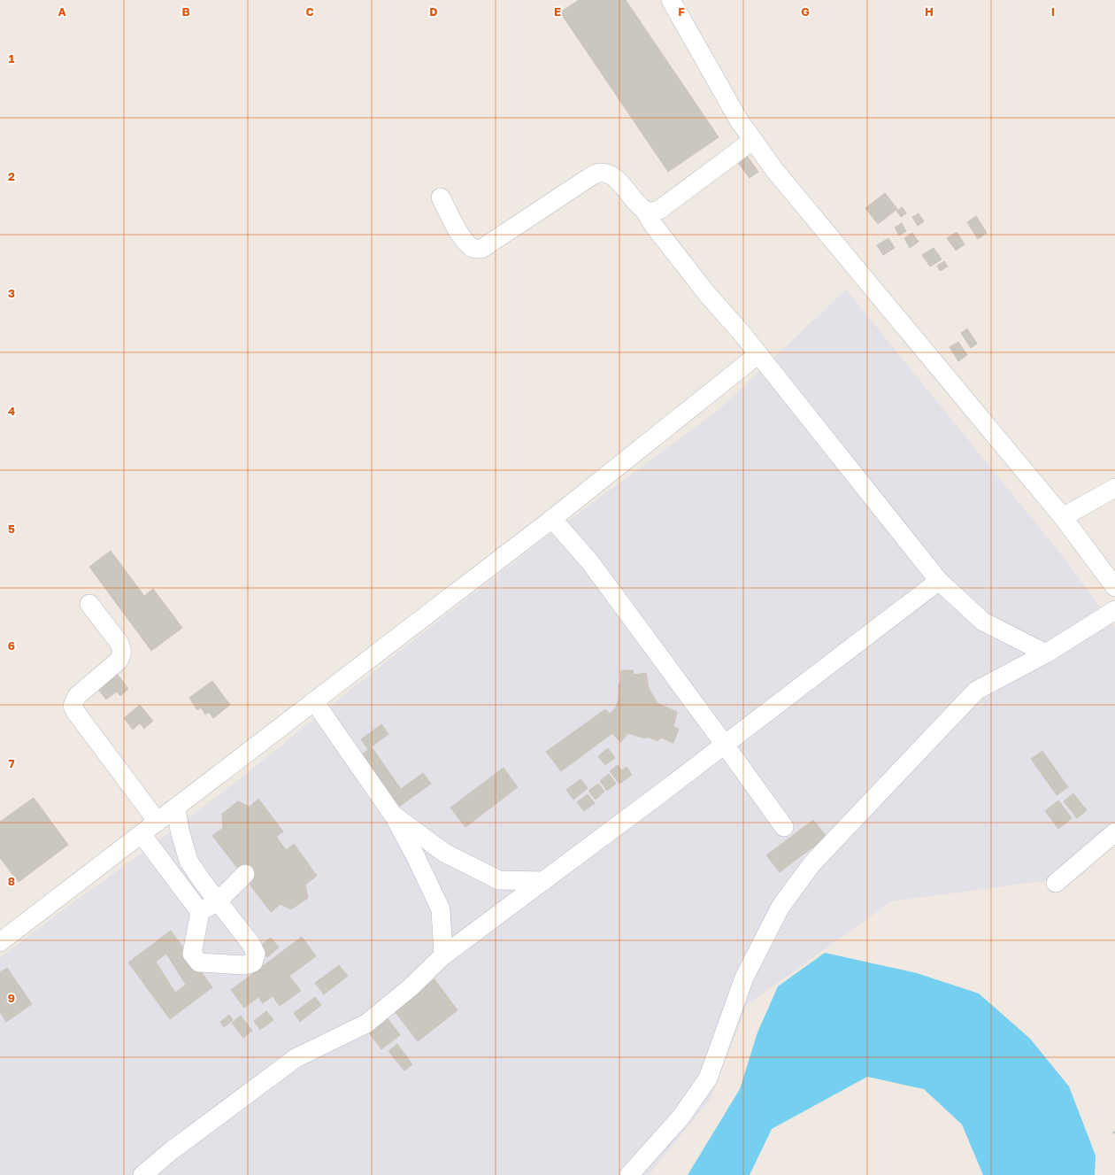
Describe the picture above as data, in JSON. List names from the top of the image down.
{
  "grid": {
    "columns": [
      "A",
      "B",
      "C",
      "D",
      "E",
      "F",
      "G",
      "H",
      "I"
    ],
    "rows": [
      "1",
      "2",
      "3",
      "4",
      "5",
      "6",
      "7",
      "8",
      "9"
    ]
  }
}
